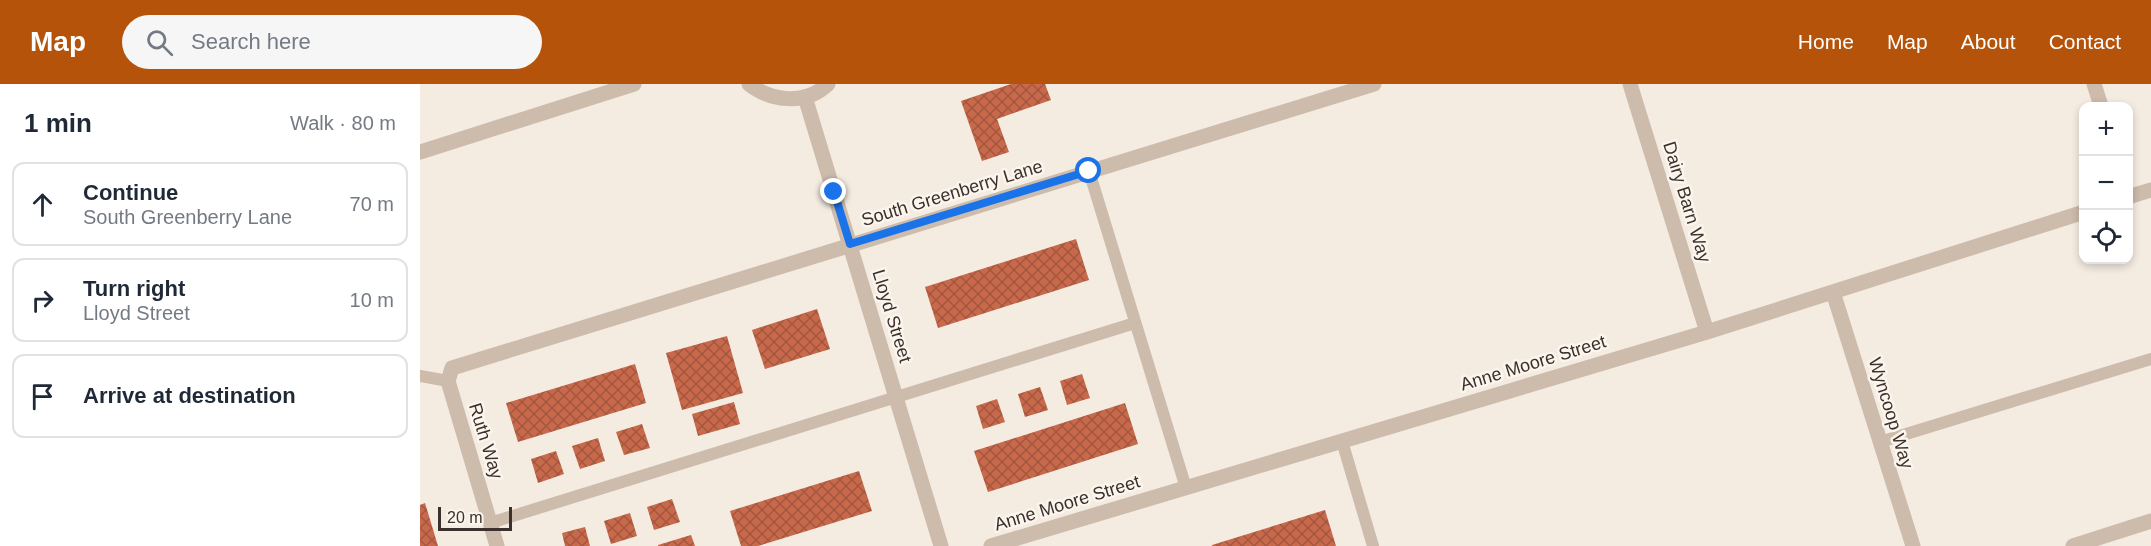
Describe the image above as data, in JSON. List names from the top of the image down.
{
  "streets": {
    "street": [
      "South Greenberry Lane",
      "Dairy Barn Way",
      "Lloyd Street",
      "Anne Moore Street",
      "Wyncoop Way",
      "Ruth Way"
    ]
  },
  "crossings": [
    ["South Greenberry Lane", "Lloyd Street"],
    ["South Greenberry Lane", "Ruth Way"],
    ["Dairy Barn Way", "Anne Moore Street"],
    ["Anne Moore Street", "Wyncoop Way"]
  ],
  "scale_bar": "20 m",
  "page": {
    "header": "Map",
    "search": "Search here",
    "nav": [
      "Home",
      "Map",
      "About",
      "Contact"
    ],
    "heading": ["1 min", "Walk · 80 m"],
    "map_buttons": ["+", "−"],
    "list": [
      ["Continue", "South Greenberry Lane", "70 m"],
      ["Turn right", "Lloyd Street", "10 m"],
      "Arrive at destination"
    ],
    "scale": "20 m"
  }
}
